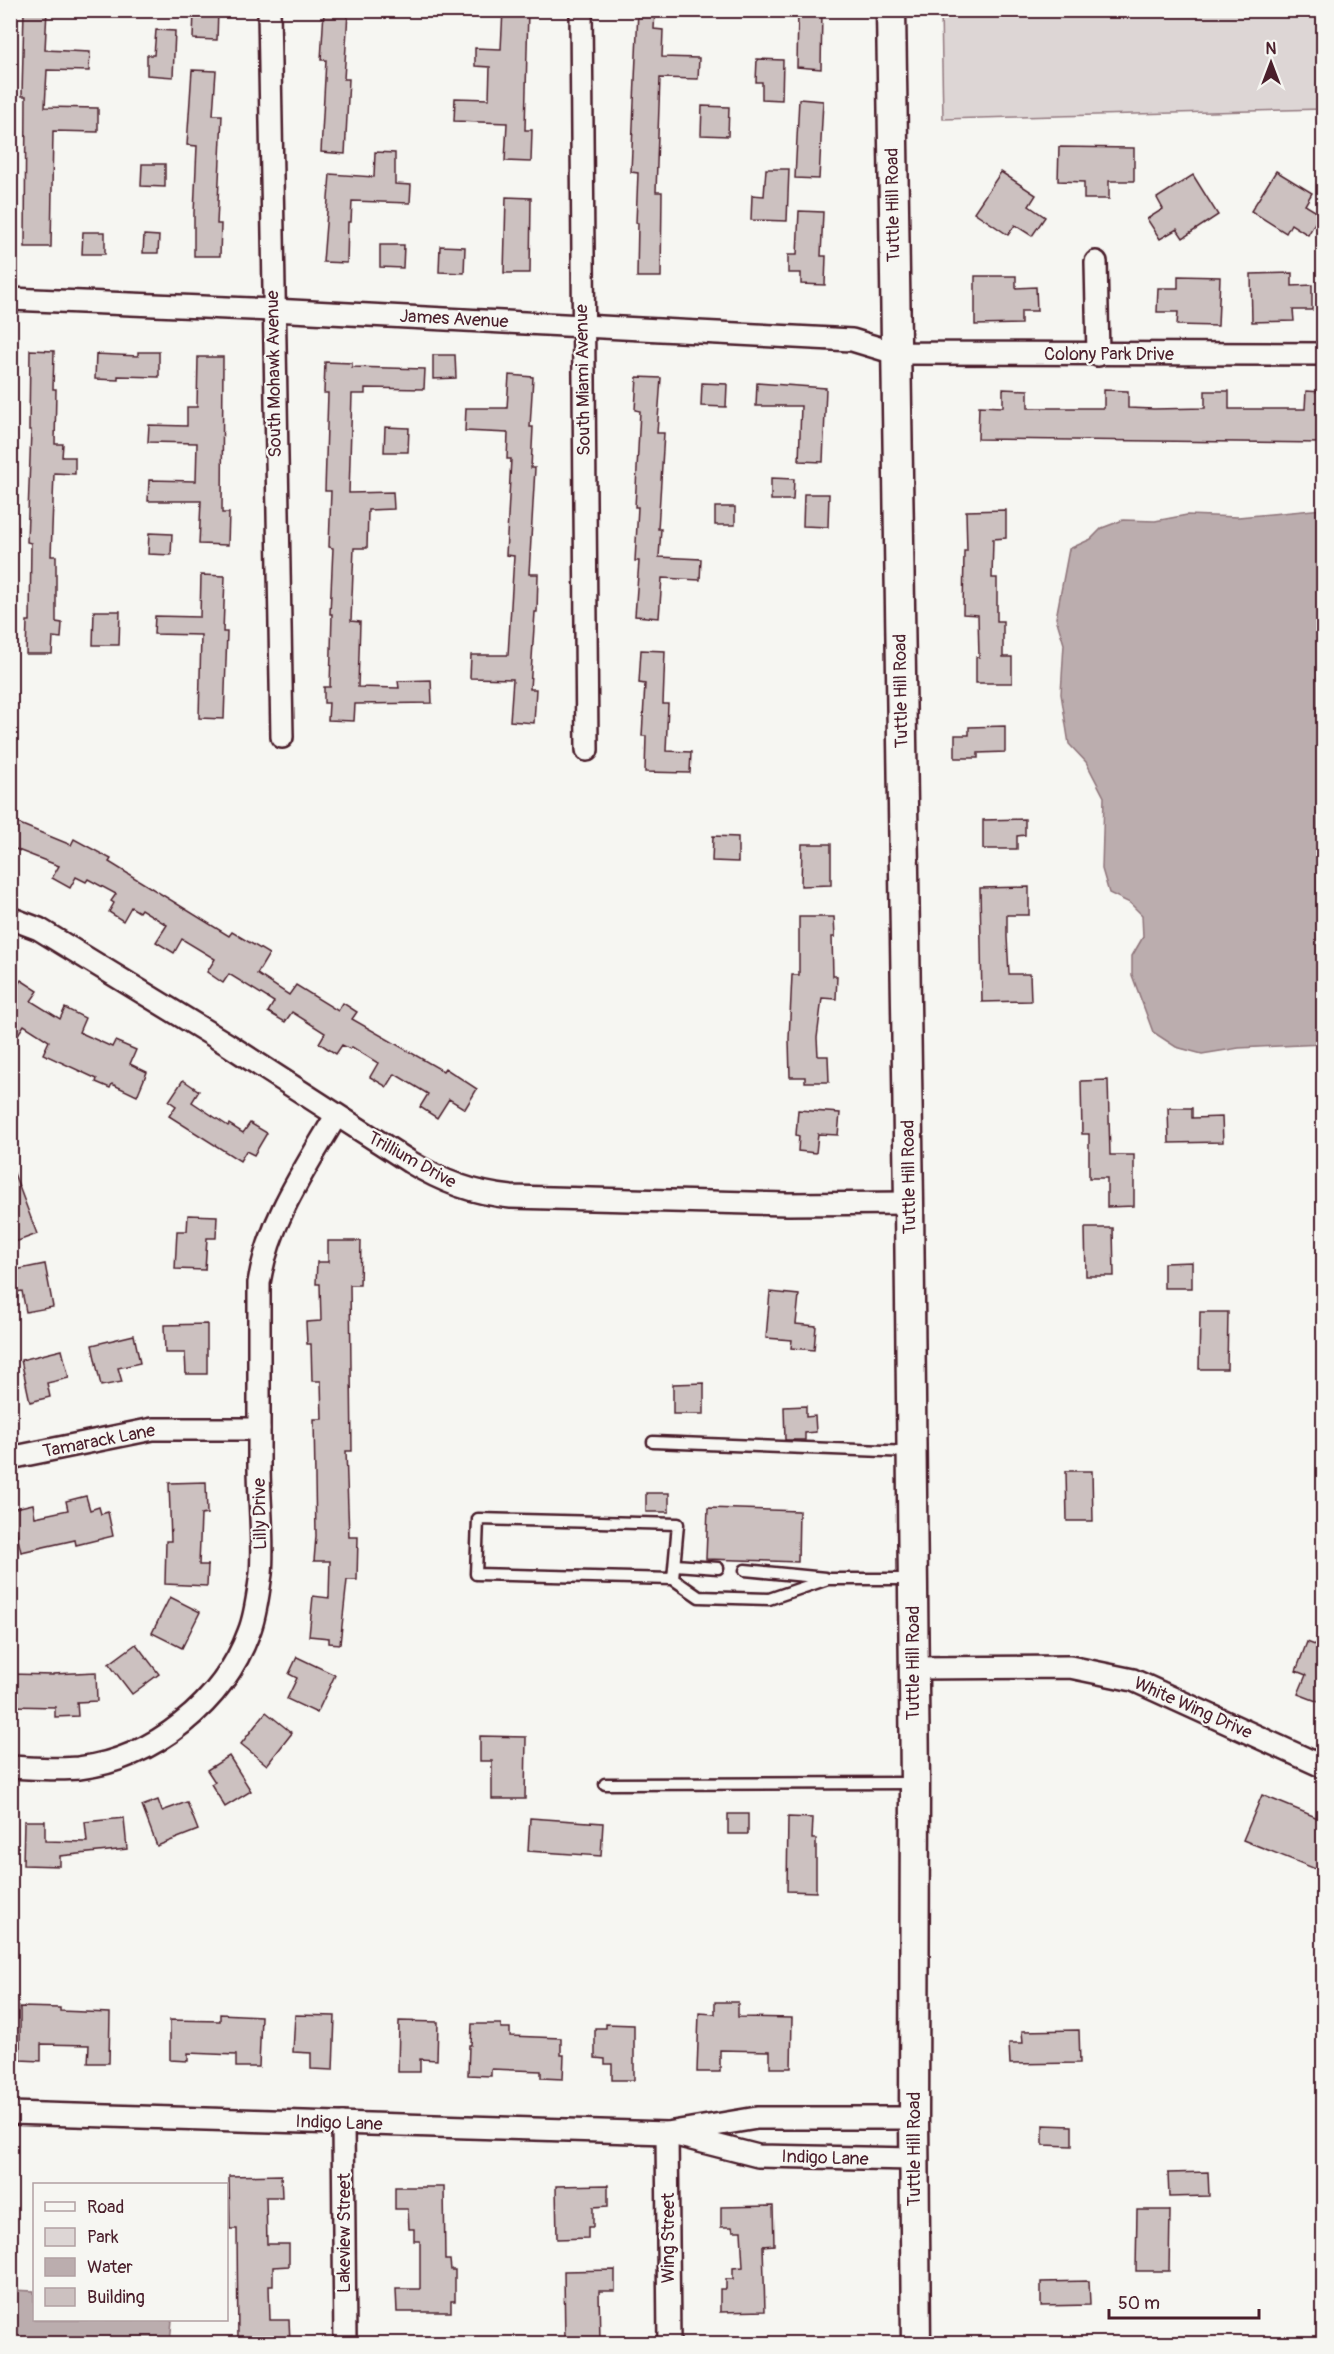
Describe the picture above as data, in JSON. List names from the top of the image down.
{
  "streets": {
    "main road": ["Tuttle Hill Road"],
    "street": [
      "James Avenue",
      "Colony Park Drive",
      "South Mohawk Avenue",
      "South Miami Avenue",
      "Trillium Drive",
      "Tamarack Lane",
      "Lilly Drive",
      "White Wing Drive",
      "Indigo Lane",
      "Lakeview Street",
      "Wing Street"
    ]
  },
  "crossings": [
    ["Tuttle Hill Road", "James Avenue"],
    ["Tuttle Hill Road", "Colony Park Drive"],
    ["Tuttle Hill Road", "Trillium Drive"],
    ["Tuttle Hill Road", "White Wing Drive"],
    ["Tuttle Hill Road", "Indigo Lane"],
    ["James Avenue", "Colony Park Drive"],
    ["James Avenue", "South Mohawk Avenue"],
    ["James Avenue", "South Miami Avenue"],
    ["Trillium Drive", "Lilly Drive"],
    ["Tamarack Lane", "Lilly Drive"],
    ["Indigo Lane", "Lakeview Street"],
    ["Indigo Lane", "Wing Street"]
  ],
  "legend": [
    "Road",
    "Park",
    "Water",
    "Building"
  ],
  "scale_bar": "50 m",
  "north": "top"
}
